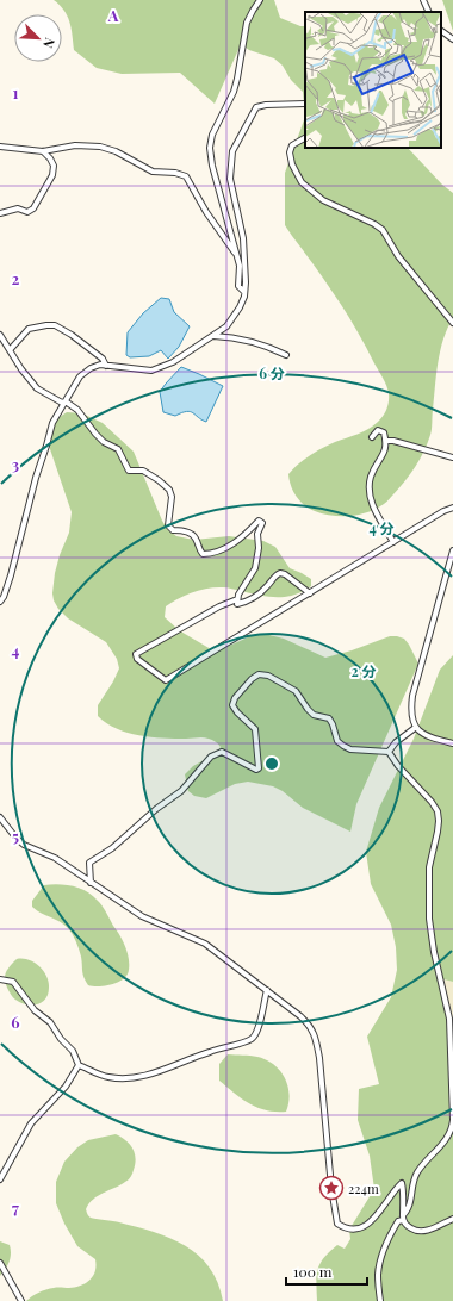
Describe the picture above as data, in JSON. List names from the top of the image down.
{
  "places": {
    "place": ["224m"]
  },
  "scale_bar": "100 m",
  "north": "bottom right",
  "grid": {
    "columns": ["A"],
    "rows": [
      "1",
      "2",
      "3",
      "4",
      "5",
      "6",
      "7"
    ]
  },
  "rings": ["6 分", "4 分", "2 分"]
}
